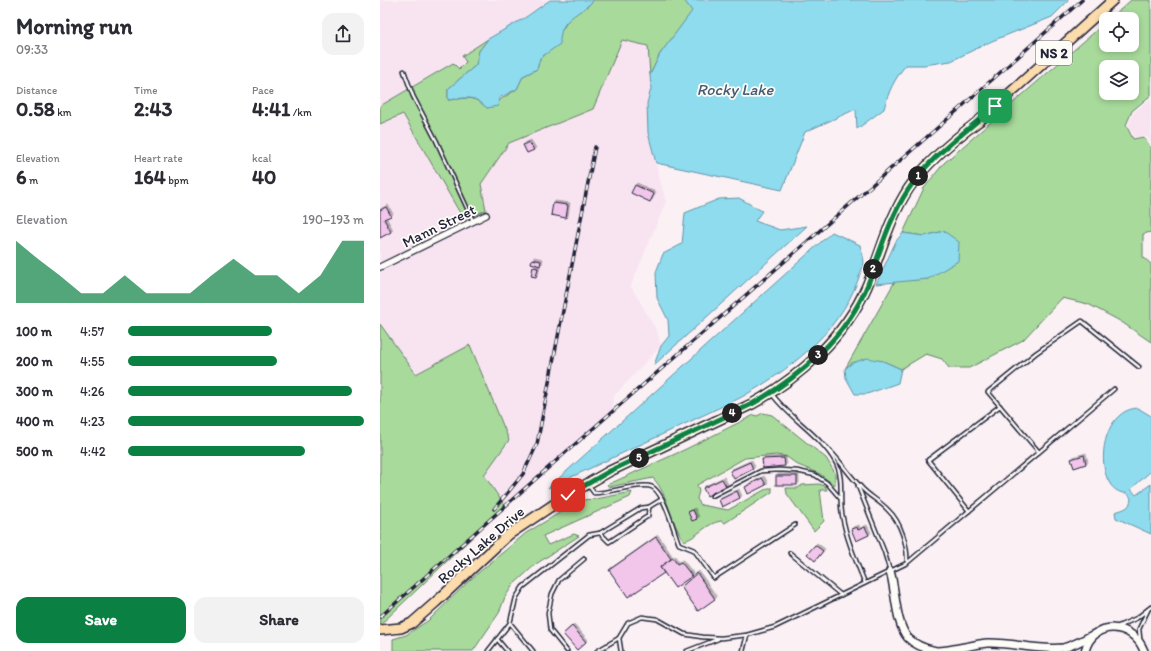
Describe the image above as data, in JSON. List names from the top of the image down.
{
  "streets": {
    "main road": ["NS 2", "Rocky Lake Drive"],
    "street": ["Mann Street"]
  },
  "water": ["Rocky Lake"],
  "page": {
    "heading": ["Morning run", "09:33"],
    "stats": [
      ["Distance", "0.58 km"],
      ["Time", "2:43"],
      ["Pace", "4:41 /km"],
      ["Elevation", "6 m"],
      ["Heart rate", "164 bpm"],
      ["kcal", "40"]
    ],
    "pins": [
      "1",
      "2",
      "3",
      "4",
      "5"
    ],
    "chart": ["Elevation", "190–193 m"],
    "list": [
      {
        "name": "100 m",
        "note": "4:57"
      },
      {
        "name": "200 m",
        "note": "4:55"
      },
      {
        "name": "300 m",
        "note": "4:26"
      },
      {
        "name": "400 m",
        "note": "4:23"
      },
      {
        "name": "500 m",
        "note": "4:42"
      }
    ],
    "buttons": ["Save", "Share"]
  }
}
